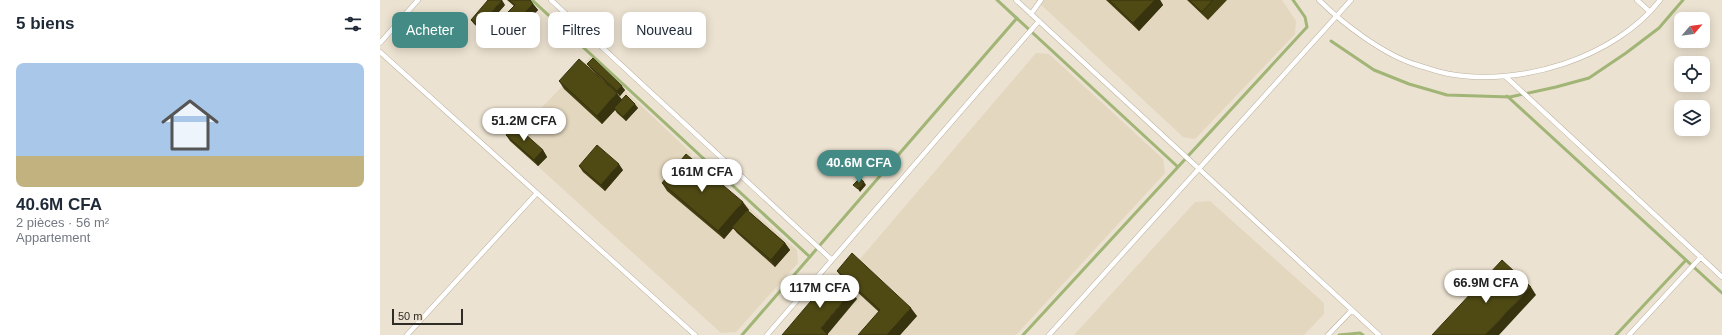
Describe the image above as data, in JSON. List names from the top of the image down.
{
  "scale_bar": "50 m",
  "north": "top right",
  "page": {
    "heading": "5 biens",
    "chip": [
      "Acheter",
      "Louer",
      "Filtres",
      "Nouveau"
    ],
    "list": [
      {
        "name": "40.6M CFA",
        "note": "2 pièces · 56 m² · Appartement"
      }
    ],
    "price": [
      "51.2M CFA",
      "40.6M CFA",
      "161M CFA",
      "66.9M CFA",
      "117M CFA"
    ],
    "scale": "50 m"
  }
}
